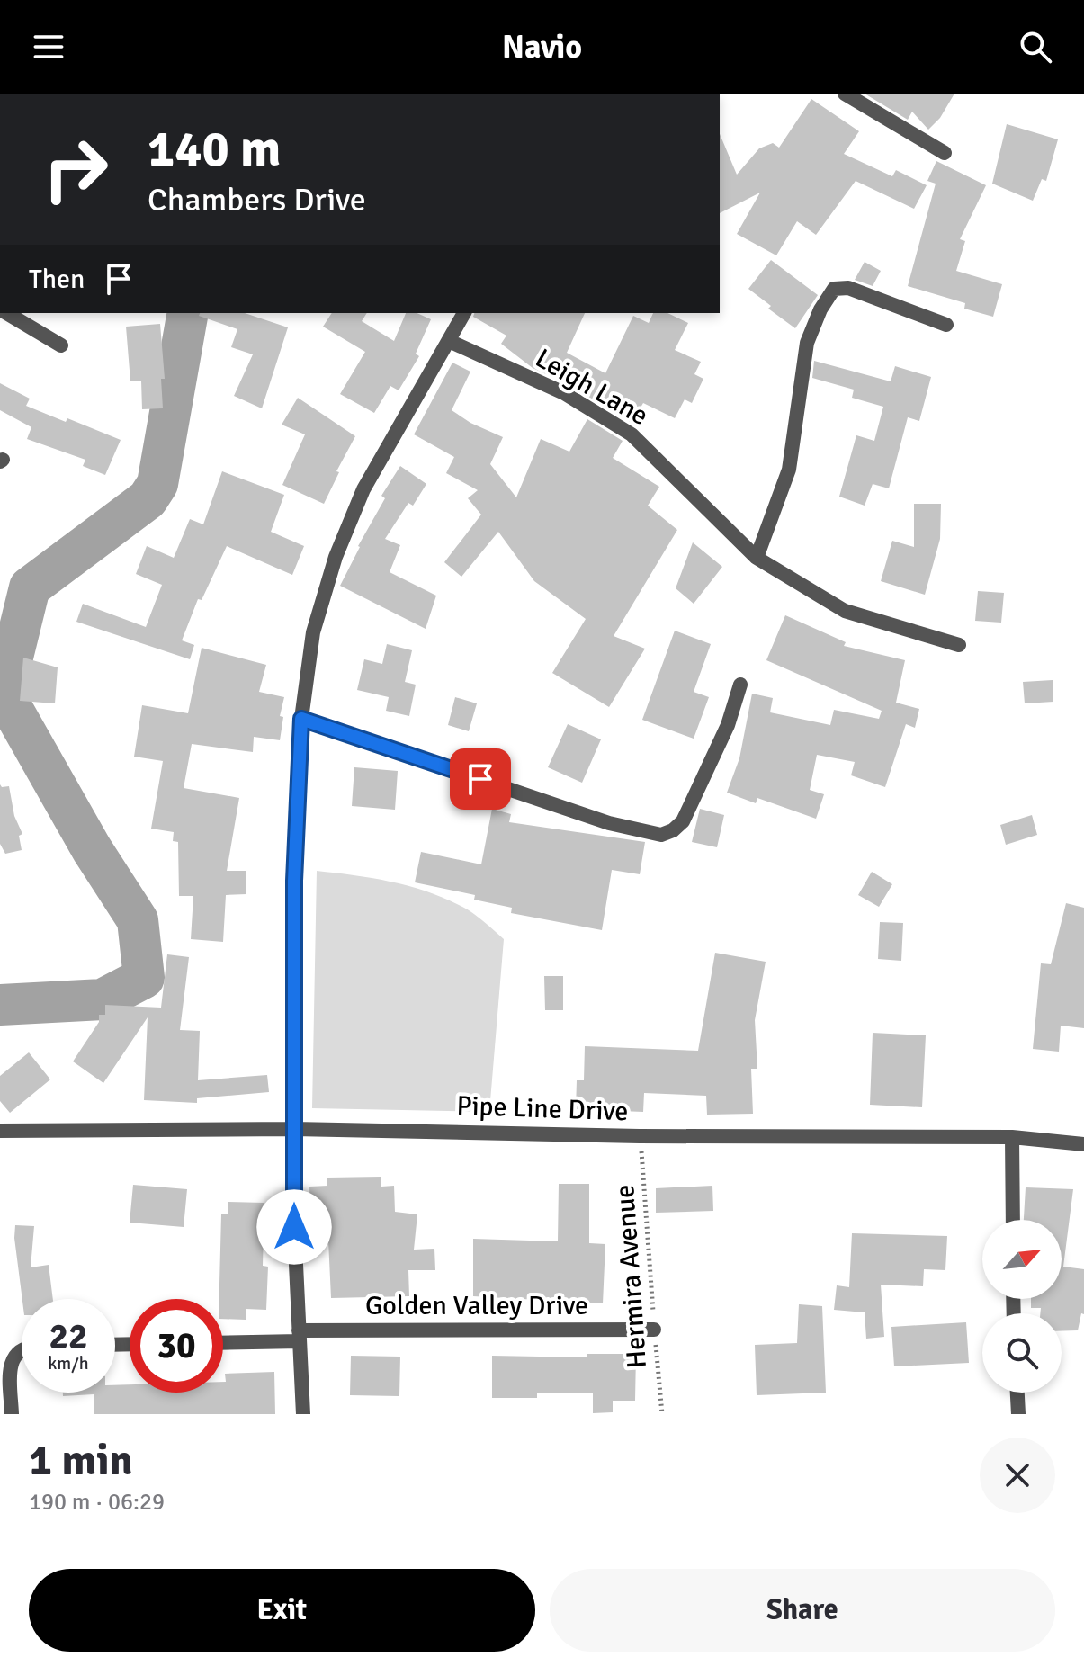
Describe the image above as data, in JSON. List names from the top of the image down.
{
  "streets": {
    "street": ["Leigh Lane", "Pipe Line Drive", "Golden Valley Drive"],
    "path": ["Hermira Avenue"]
  },
  "crossings": [
    ["Pipe Line Drive", "Hermira Avenue"],
    ["Hermira Avenue", "Golden Valley Drive"]
  ],
  "north": "top right",
  "page": {
    "header": "Navio",
    "turn": ["140 m", "Chambers Drive"],
    "then": "Then",
    "speed": "22 km/h",
    "limit": "30",
    "heading": ["1 min", "190 m · 06:29"],
    "buttons": ["Exit", "Share"]
  }
}
